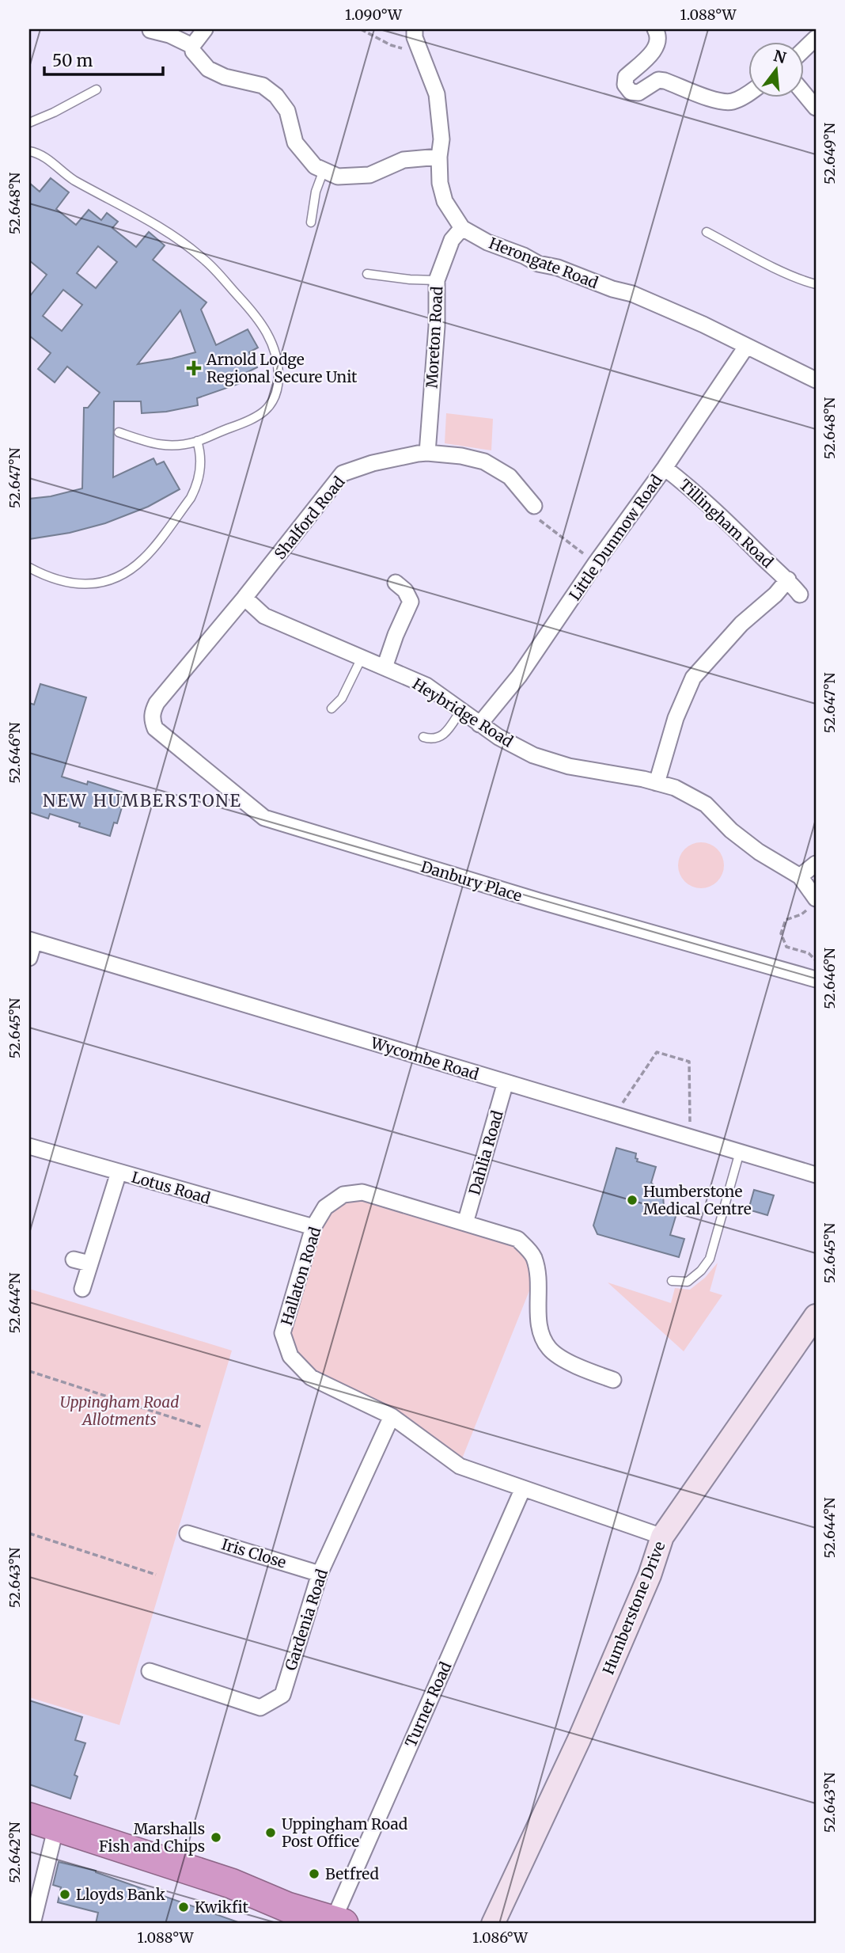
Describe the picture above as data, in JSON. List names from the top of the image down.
{
  "streets": {
    "street": [
      "Herongate Road",
      "Moreton Road",
      "Shalford Road",
      "Tillingham Road",
      "Little Dunmow Road",
      "Heybridge Road",
      "Danbury Place",
      "Wycombe Road",
      "Dahlia Road",
      "Lotus Road",
      "Hallaton Road",
      "Iris Close",
      "Humberstone Drive",
      "Gardenia Road",
      "Turner Road"
    ]
  },
  "crossings": [
    ["Herongate Road", "Moreton Road"],
    ["Herongate Road", "Little Dunmow Road"],
    ["Moreton Road", "Shalford Road"],
    ["Shalford Road", "Heybridge Road"],
    ["Shalford Road", "Danbury Place"],
    ["Tillingham Road", "Little Dunmow Road"],
    ["Little Dunmow Road", "Heybridge Road"],
    ["Wycombe Road", "Dahlia Road"],
    ["Dahlia Road", "Hallaton Road"],
    ["Lotus Road", "Hallaton Road"],
    ["Hallaton Road", "Humberstone Drive"],
    ["Hallaton Road", "Gardenia Road"],
    ["Hallaton Road", "Turner Road"],
    ["Iris Close", "Gardenia Road"]
  ],
  "districts": ["NEW HUMBERSTONE"],
  "parks": ["Uppingham Road Allotments"],
  "places": {
    "health": ["Arnold Lodge Regional Secure Unit"],
    "other": [
      "Humberstone Medical Centre",
      "Uppingham Road Post Office",
      "Marshalls Fish and Chips",
      "Betfred",
      "Lloyds Bank",
      "Kwikfit"
    ]
  },
  "scale_bar": "50 m",
  "north": "top",
  "coordinates": [
    "1.090°W",
    "1.088°W",
    "52.649°N",
    "52.648°N",
    "52.647°N",
    "52.646°N",
    "52.645°N",
    "52.644°N",
    "52.643°N",
    "52.642°N",
    "1.086°W"
  ]
}
